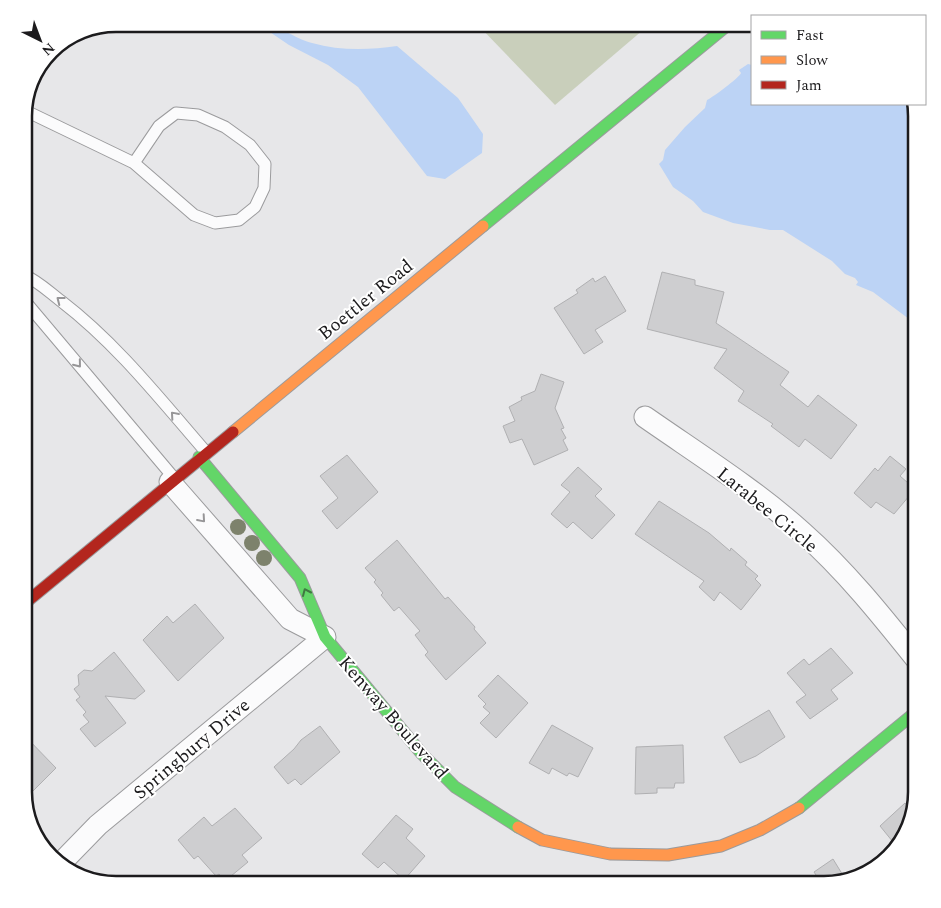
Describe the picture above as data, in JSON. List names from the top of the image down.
{
  "streets": {
    "street": [
      "Boettler Road",
      "Larabee Circle",
      "Kenway Boulevard",
      "Springbury Drive"
    ]
  },
  "crossings": [
    ["Boettler Road", "Kenway Boulevard"],
    ["Kenway Boulevard", "Springbury Drive"]
  ],
  "legend": ["Fast", "Slow", "Jam"],
  "north": "bottom right"
}
